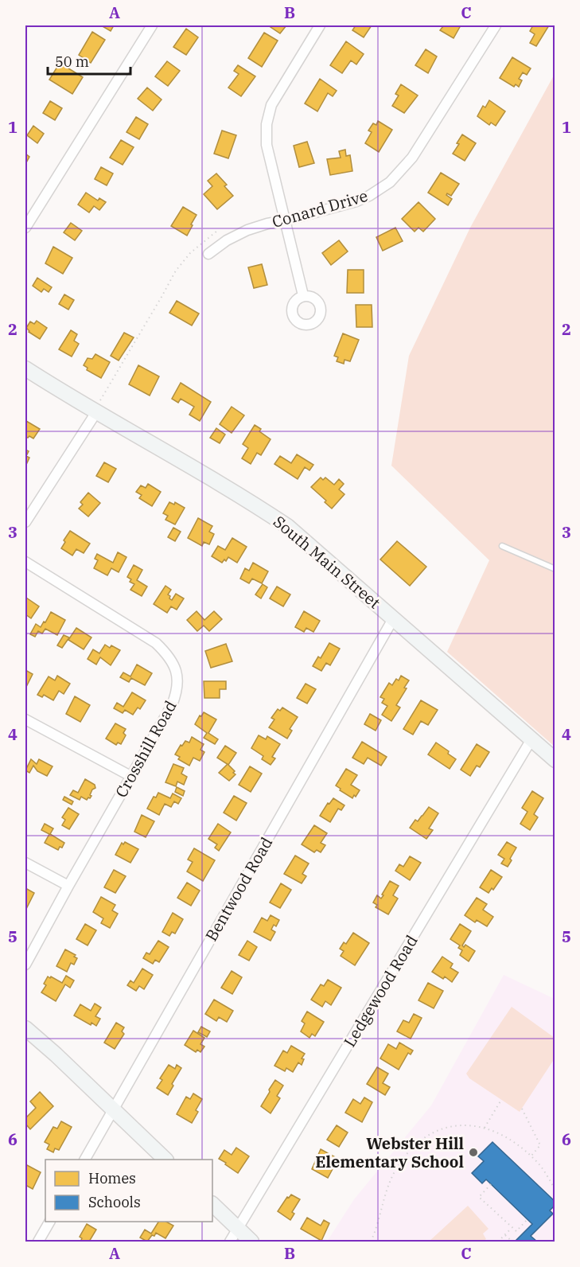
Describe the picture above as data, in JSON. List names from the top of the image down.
{
  "streets": {
    "main road": ["South Main Street"],
    "street": [
      "Conard Drive",
      "Crosshill Road",
      "Bentwood Road",
      "Ledgewood Road"
    ]
  },
  "crossings": [
    ["South Main Street", "Bentwood Road"],
    ["South Main Street", "Ledgewood Road"]
  ],
  "places": ["Webster Hill Elementary School"],
  "legend": ["Homes", "Schools"],
  "scale_bar": "50 m",
  "grid": {
    "columns": ["A", "B", "C"],
    "rows": [
      "1",
      "2",
      "3",
      "4",
      "5",
      "6"
    ]
  }
}
